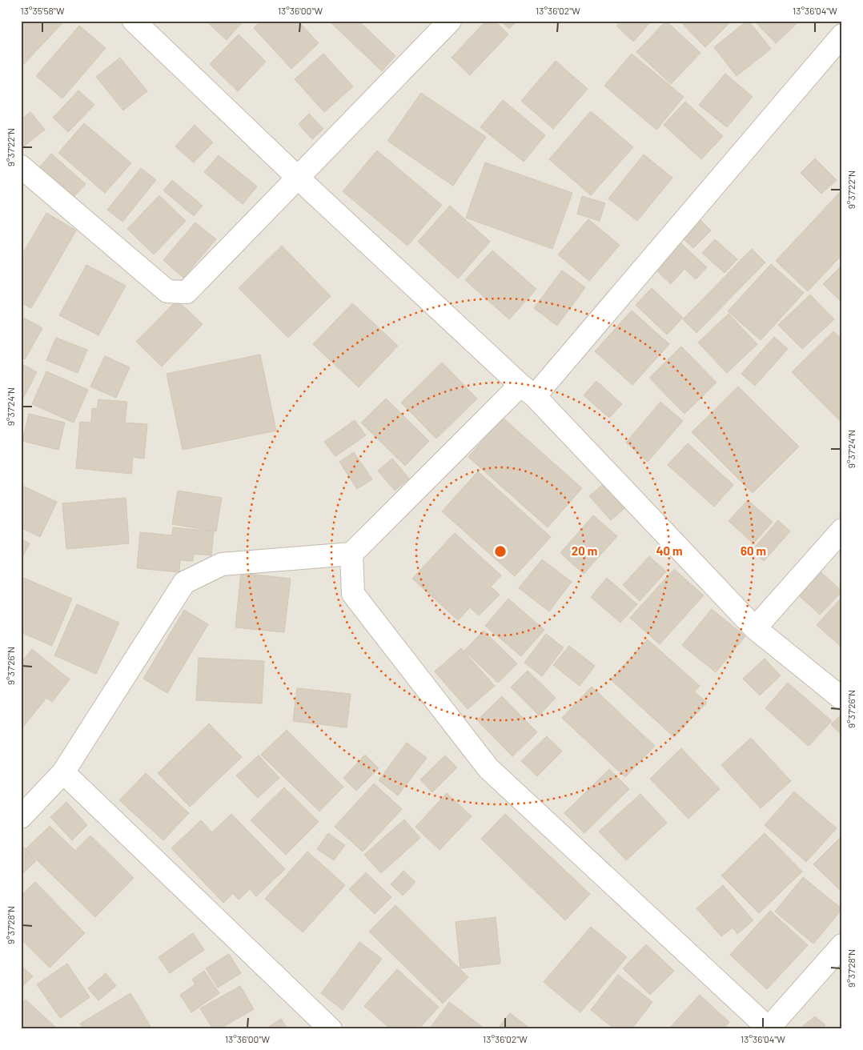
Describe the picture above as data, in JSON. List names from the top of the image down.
{
  "coordinates": [
    "13°35'58\"W",
    "13°36'00\"W",
    "13°36'02\"W",
    "13°36'04\"W",
    "9°37'22\"N",
    "9°37'24\"N",
    "9°37'26\"N",
    "9°37'28\"N"
  ],
  "rings": ["20 m", "40 m", "60 m"]
}
